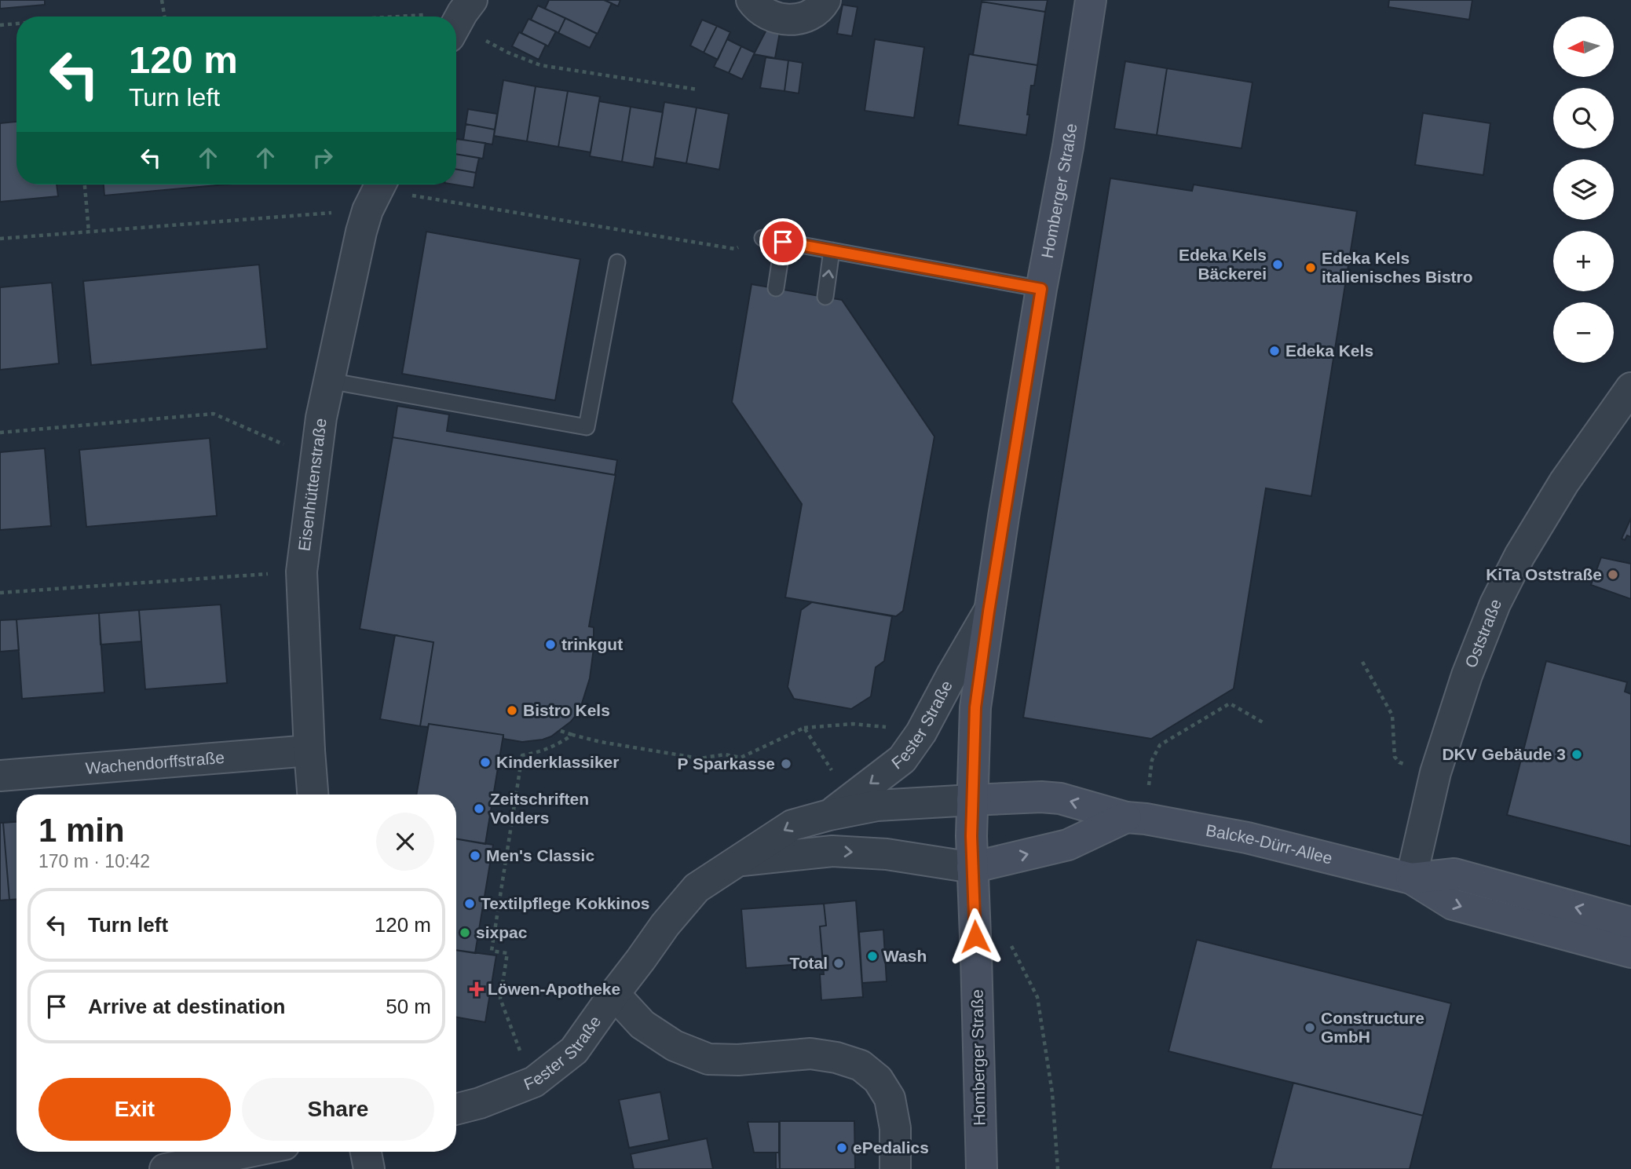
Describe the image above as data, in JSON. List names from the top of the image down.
{
  "streets": {
    "main road": ["Homberger Straße", "Balcke-Dürr-Allee"],
    "street": [
      "Eisenhüttenstraße",
      "Oststraße",
      "Fester Straße",
      "Wachendorffstraße"
    ]
  },
  "crossings": [
    ["Homberger Straße", "Fester Straße"],
    ["Homberger Straße", "Balcke-Dürr-Allee"],
    ["Eisenhüttenstraße", "Wachendorffstraße"],
    ["Oststraße", "Balcke-Dürr-Allee"],
    ["Fester Straße", "Balcke-Dürr-Allee"]
  ],
  "places": {
    "other": [
      "Edeka Kels Bäckerei",
      "Edeka Kels italienisches Bistro",
      "Edeka Kels",
      "KiTa Oststraße",
      "trinkgut",
      "Bistro Kels",
      "DKV Gebäude 3",
      "Kinderklassiker",
      "P Sparkasse",
      "Zeitschriften Volders",
      "Men's Classic",
      "Textilpflege Kokkinos",
      "sixpac",
      "Wash",
      "Total",
      "Constructure GmbH",
      "ePedalics"
    ],
    "health": ["Löwen-Apotheke"]
  },
  "north": "left",
  "page": {
    "map_buttons": ["+", "−"],
    "turn": ["120 m", "Turn left"],
    "heading": ["1 min", "170 m · 10:42"],
    "list": [
      {
        "name": "Turn left",
        "value": "120 m"
      },
      {
        "name": "Arrive at destination",
        "value": "50 m"
      }
    ],
    "buttons": ["Exit", "Share"]
  }
}
